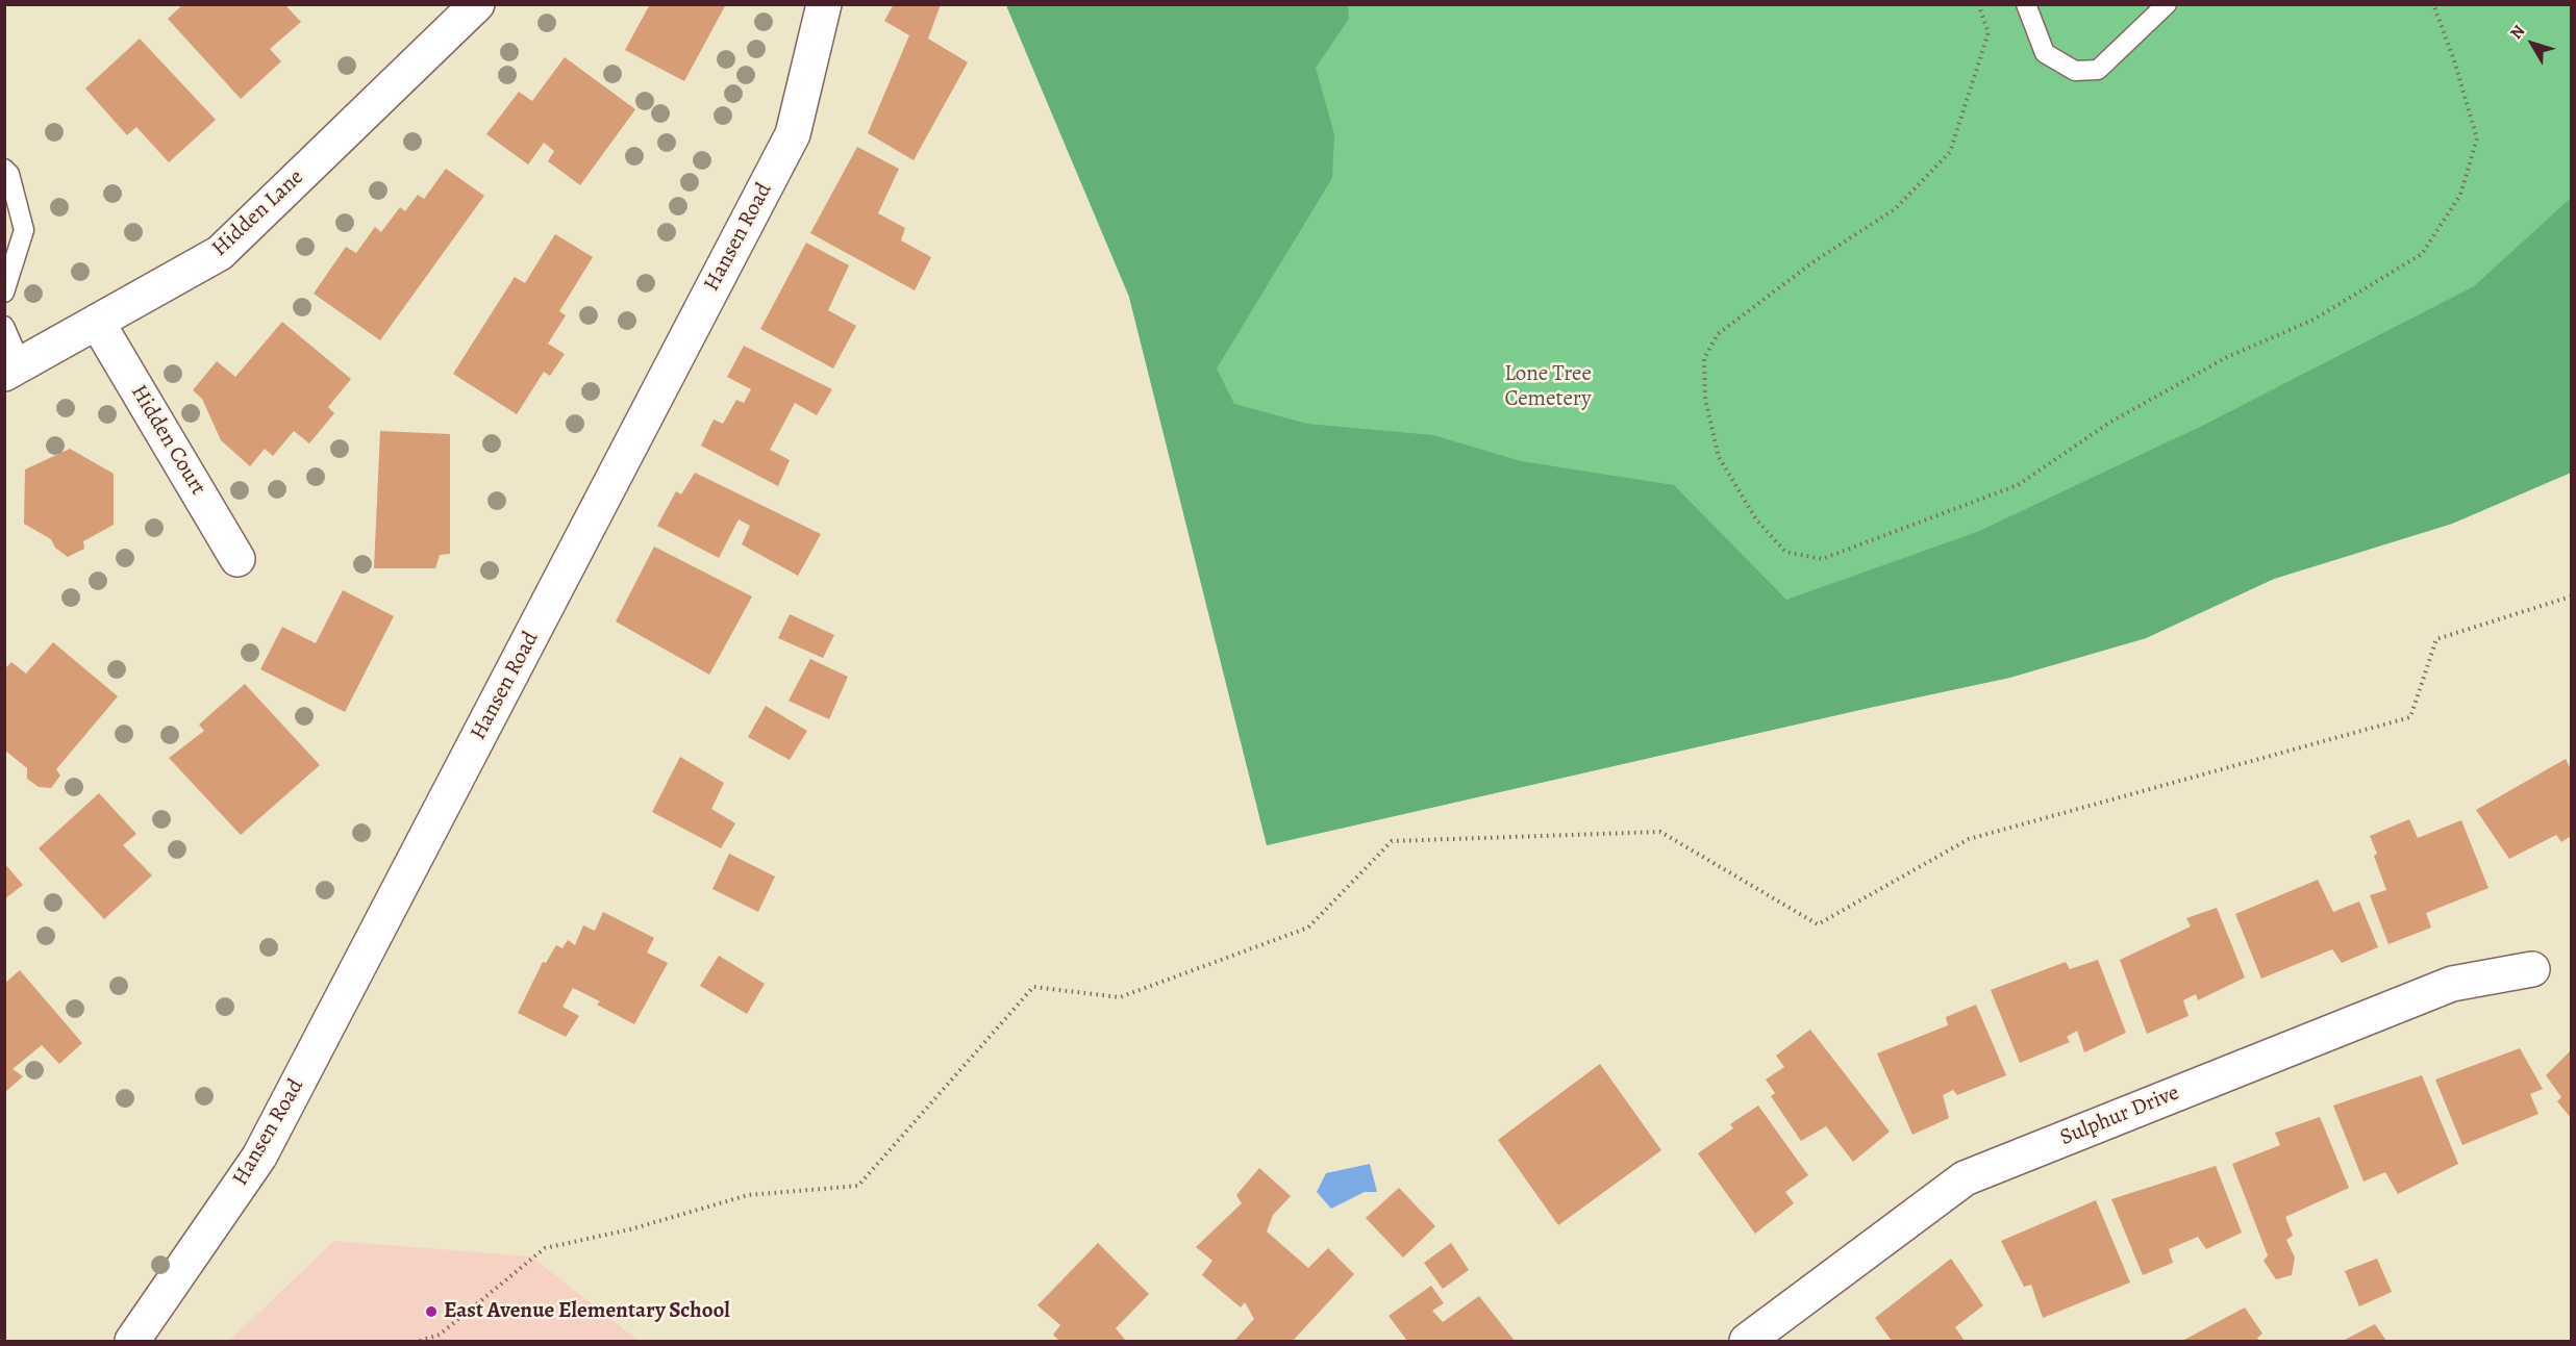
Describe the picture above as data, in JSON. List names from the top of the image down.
{
  "streets": {
    "street": [
      "Hidden Lane",
      "Hansen Road",
      "Hidden Court",
      "Sulphur Drive"
    ]
  },
  "crossings": [
    ["Hidden Lane", "Hidden Court"]
  ],
  "parks": ["Lone Tree Cemetery"],
  "places": ["East Avenue Elementary School"],
  "north": "top left"
}
